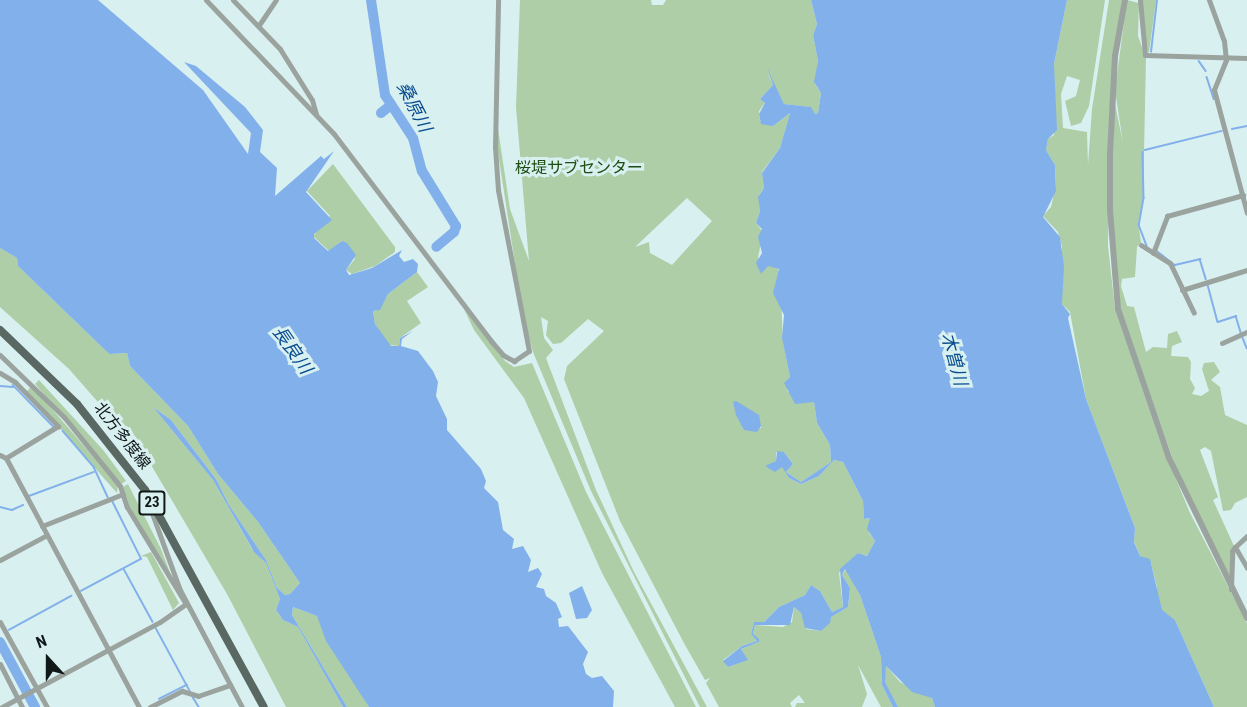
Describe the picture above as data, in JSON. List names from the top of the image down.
{
  "streets": {
    "main road": ["北方多度線", "23"]
  },
  "water": ["桑原川", "長良川", "木曽川"],
  "parks": ["桜堤サブセンター"],
  "north": "top"
}
